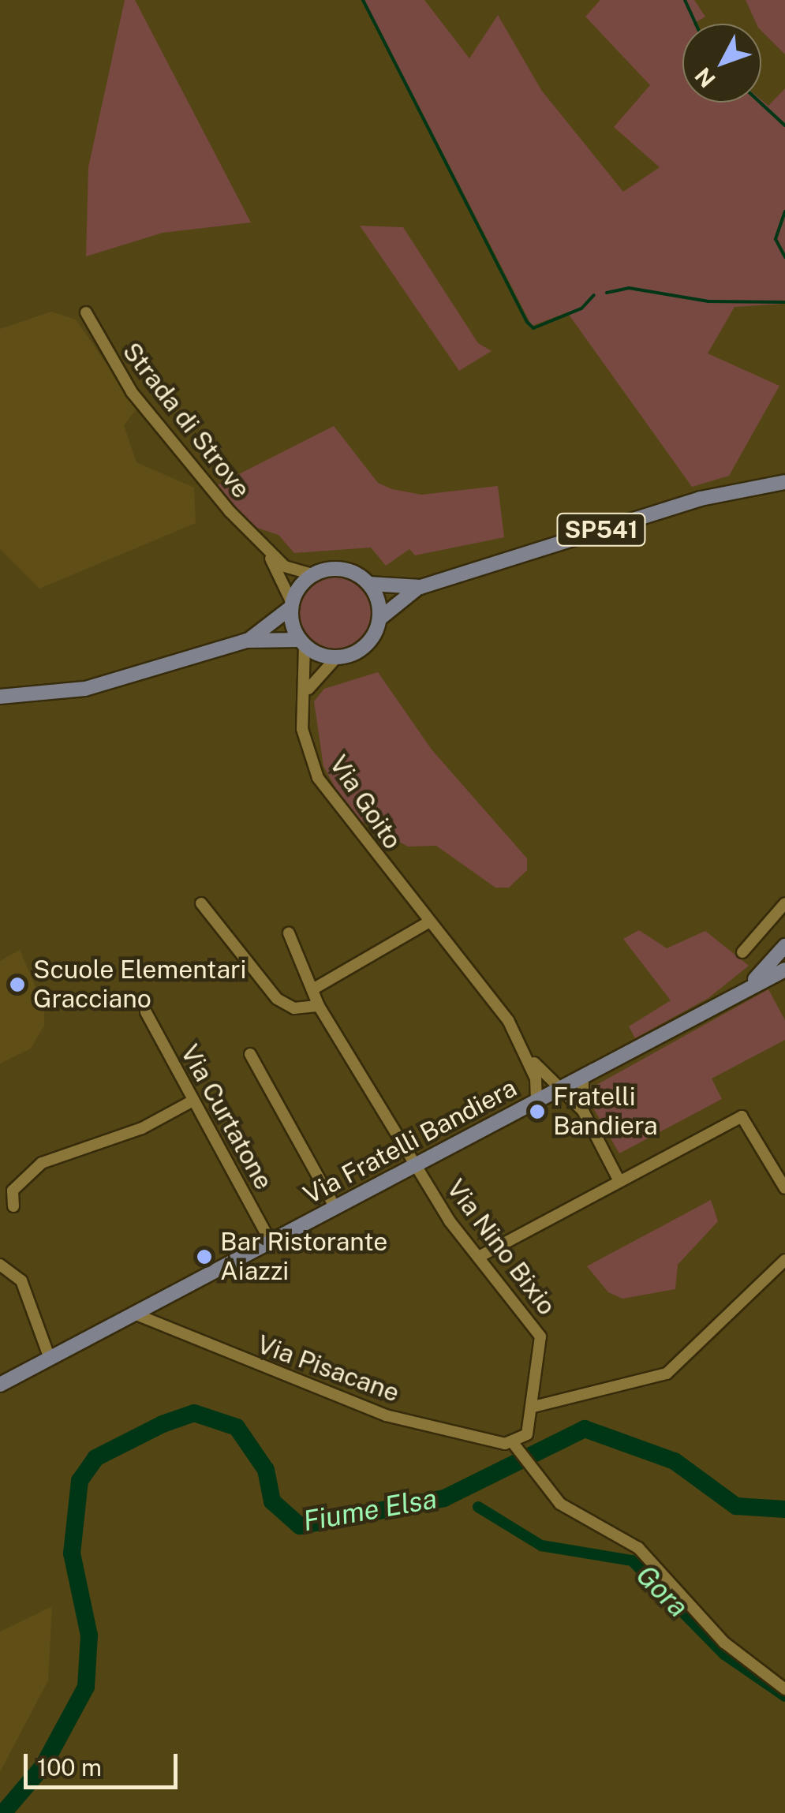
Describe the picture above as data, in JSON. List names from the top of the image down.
{
  "streets": {
    "main road": ["SP541", "Via Fratelli Bandiera"],
    "street": [
      "Strada di Strove",
      "Via Goito",
      "Via Curtatone",
      "Via Nino Bixio",
      "Via Pisacane"
    ]
  },
  "crossings": [
    ["Strada di Strove", "SP541"],
    ["Strada di Strove", "Via Goito"],
    ["SP541", "Via Goito"],
    ["Via Goito", "Via Fratelli Bandiera"],
    ["Via Curtatone", "Via Fratelli Bandiera"],
    ["Via Fratelli Bandiera", "Via Nino Bixio"],
    ["Via Fratelli Bandiera", "Via Pisacane"],
    ["Via Nino Bixio", "Via Pisacane"]
  ],
  "water": ["Fiume Elsa", "Gora"],
  "places": ["Scuole Elementari Gracciano", "Fratelli Bandiera", "Bar Ristorante Aiazzi"],
  "scale_bar": "100 m",
  "north": "bottom left"
}
